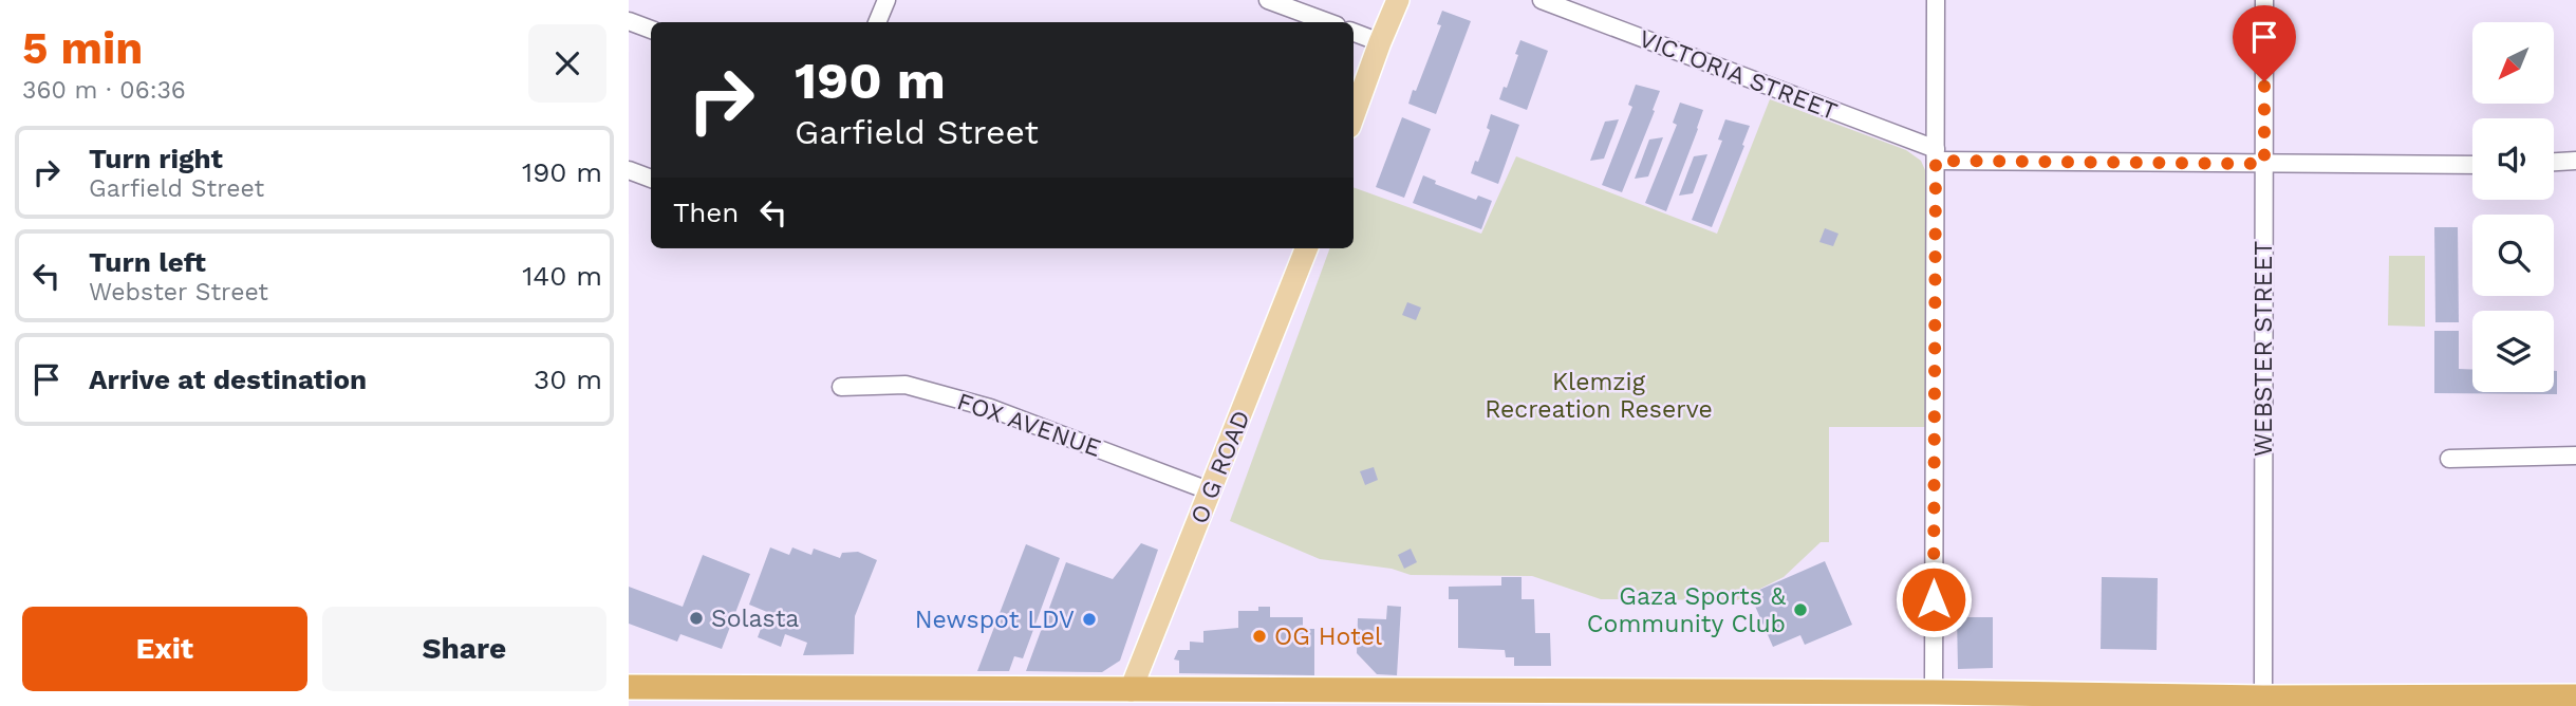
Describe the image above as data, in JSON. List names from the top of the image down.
{
  "streets": {
    "main road": ["O G ROAD"],
    "street": ["VICTORIA STREET", "WEBSTER STREET", "FOX AVENUE"]
  },
  "crossings": [
    ["FOX AVENUE", "O G ROAD"]
  ],
  "parks": ["Klemzig Recreation Reserve"],
  "places": [
    "Gaza Sports & Community Club",
    "Solasta",
    "Newspot LDV",
    "OG Hotel"
  ],
  "north": "bottom left",
  "page": {
    "heading": ["5 min", "360 m · 06:36"],
    "turn": ["190 m", "Garfield Street"],
    "list": [
      {
        "name": "Turn right",
        "note": "Garfield Street",
        "value": "190 m"
      },
      {
        "name": "Turn left",
        "note": "Webster Street",
        "value": "140 m"
      },
      {
        "name": "Arrive at destination",
        "value": "30 m"
      }
    ],
    "then": "Then",
    "buttons": ["Exit", "Share"]
  }
}
